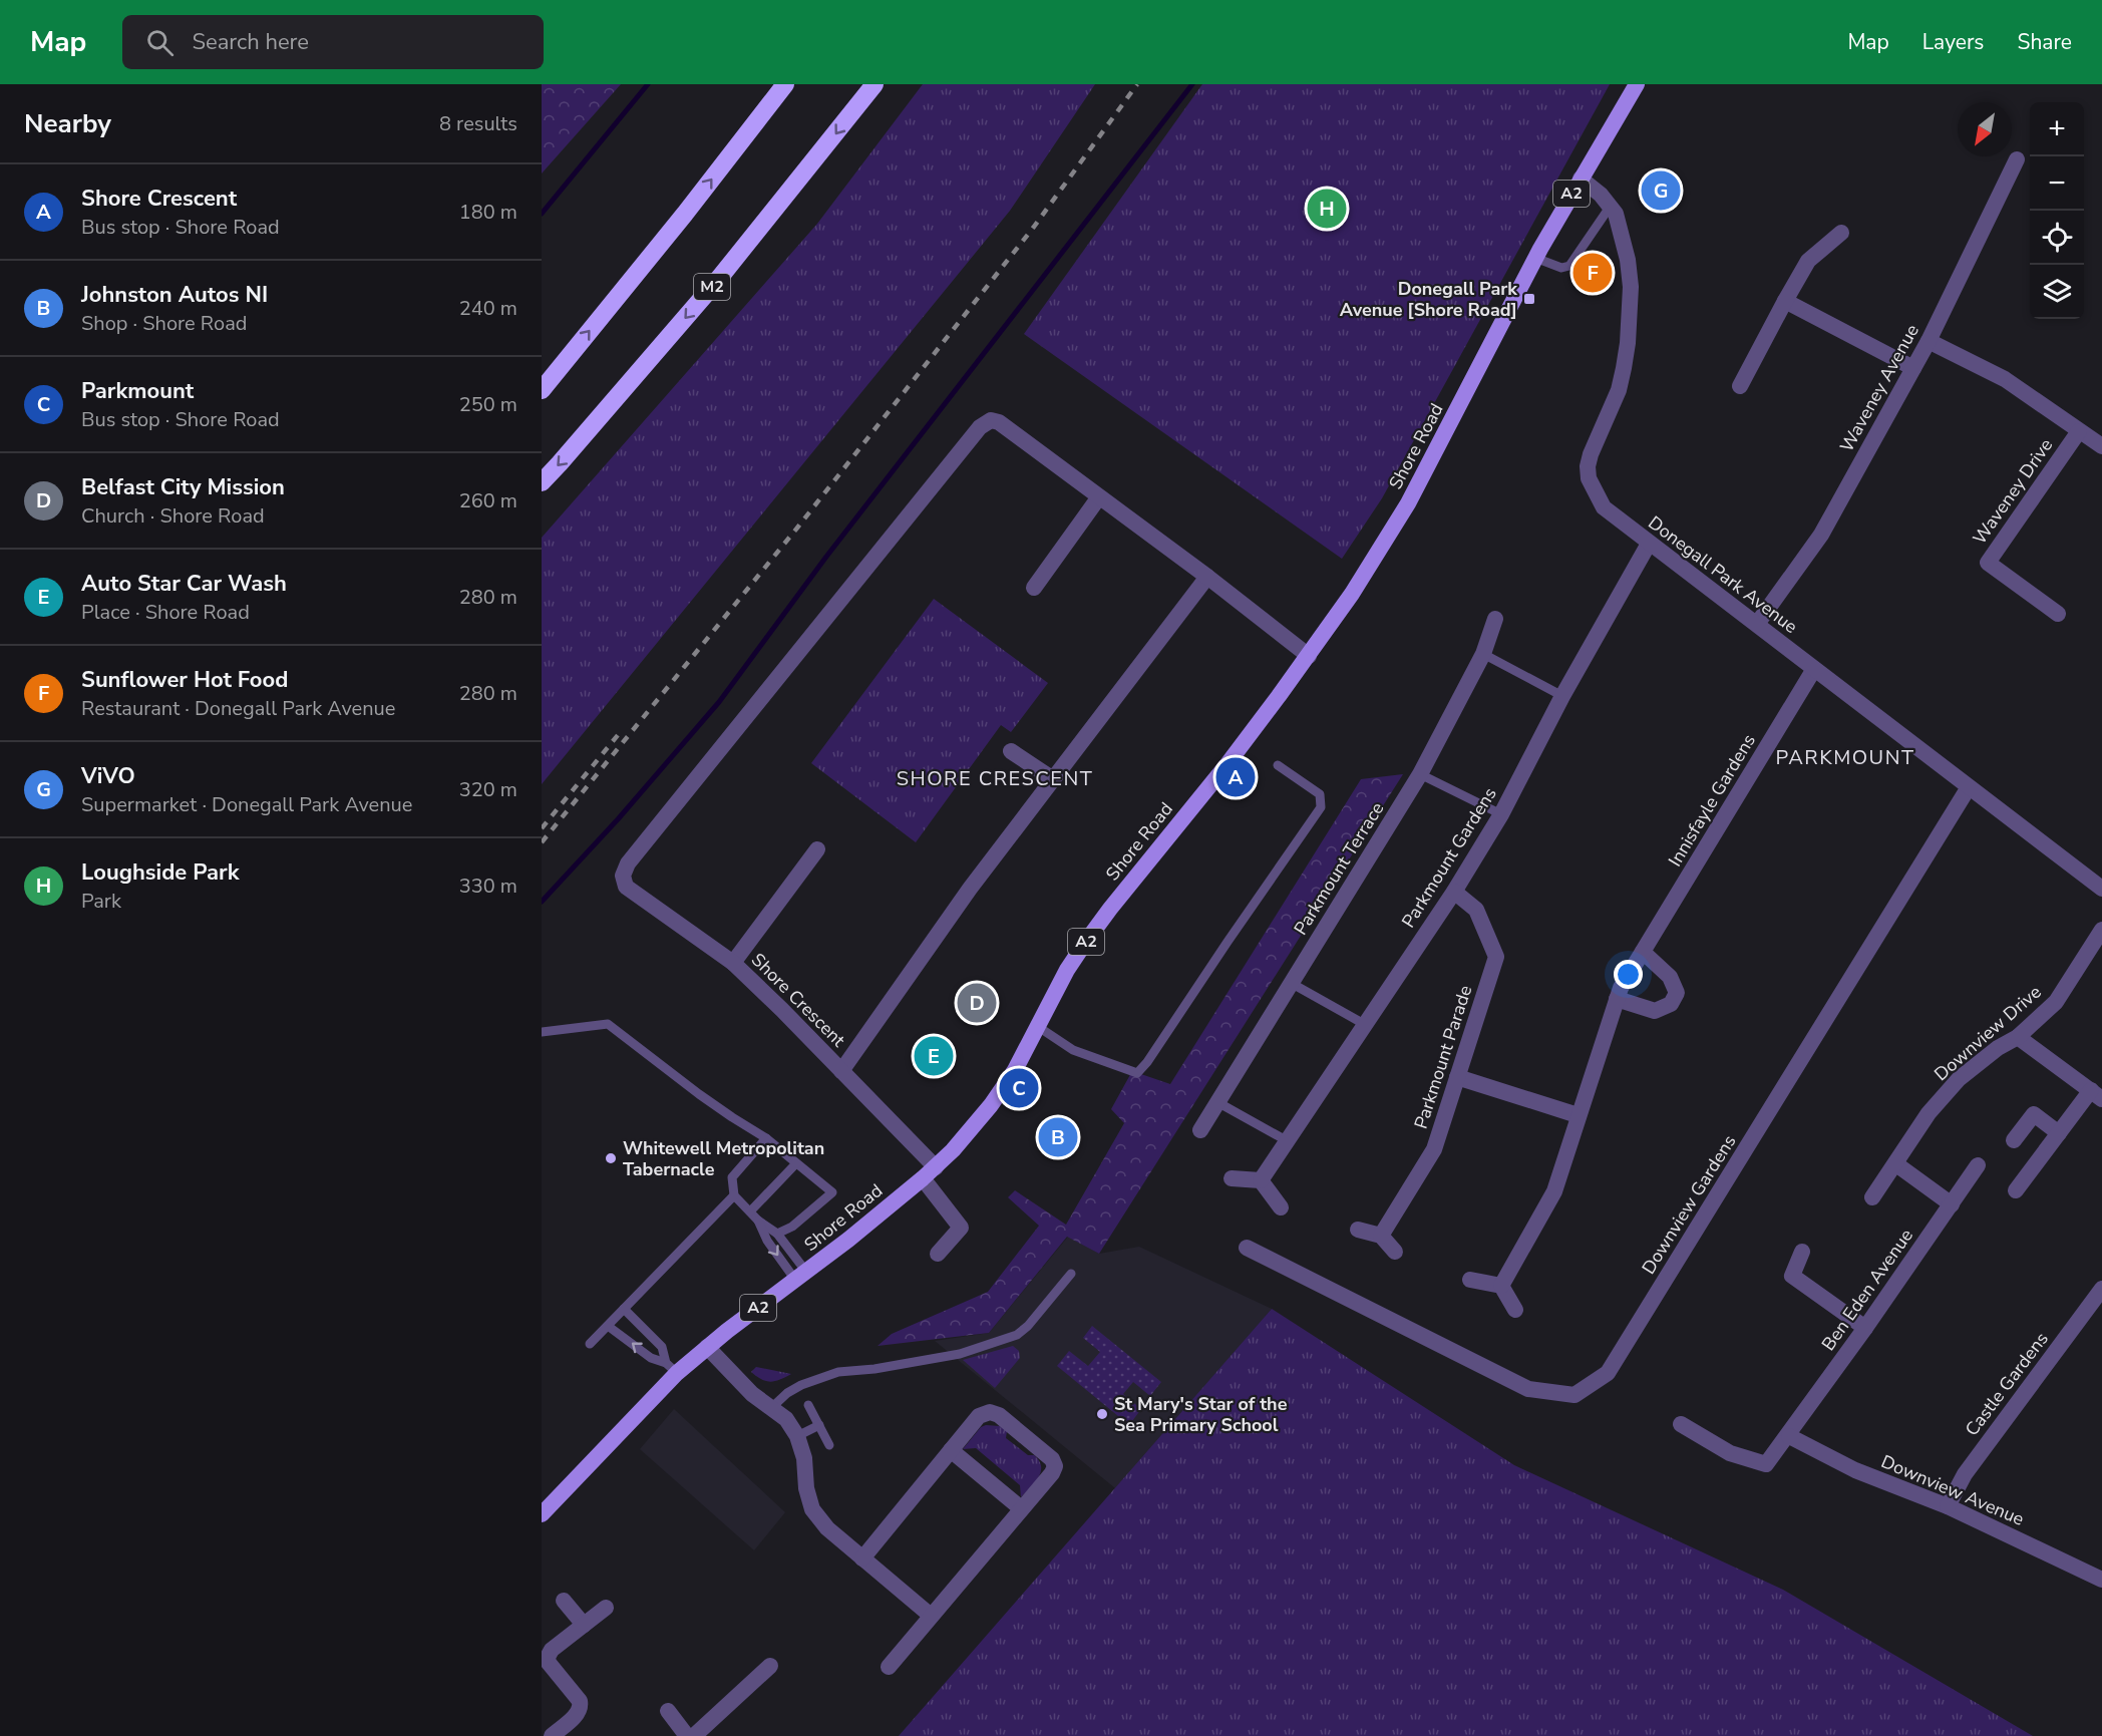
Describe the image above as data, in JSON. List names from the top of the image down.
{
  "streets": {
    "highway": ["M2"],
    "main road": ["A2", "Shore Road"],
    "street": [
      "Waveney Avenue",
      "Waveney Drive",
      "Donegall Park Avenue",
      "Innisfayle Gardens",
      "Parkmount Gardens",
      "Parkmount Terrace",
      "Shore Crescent",
      "Downview Drive",
      "Parkmount Parade",
      "Downview Gardens",
      "Ben Eden Avenue",
      "Castle Gardens",
      "Downview Avenue"
    ]
  },
  "crossings": [
    ["Waveney Avenue", "Donegall Park Avenue"],
    ["Shore Road", "Donegall Park Avenue"],
    ["Shore Road", "Shore Crescent"],
    ["Donegall Park Avenue", "Innisfayle Gardens"],
    ["Donegall Park Avenue", "Parkmount Gardens"],
    ["Donegall Park Avenue", "Downview Gardens"],
    ["Parkmount Gardens", "Parkmount Parade"],
    ["Ben Eden Avenue", "Downview Avenue"],
    ["Castle Gardens", "Downview Avenue"]
  ],
  "districts": ["PARKMOUNT", "SHORE CRESCENT"],
  "places": {
    "transit": ["Donegall Park Avenue [Shore Road]"],
    "other": ["Whitewell Metropolitan Tabernacle", "St Mary's Star of the Sea Primary School"]
  },
  "north": "bottom left",
  "page": {
    "header": "Map",
    "search": "Search here",
    "nav": ["Map", "Layers", "Share"],
    "heading": ["Nearby", "8 results"],
    "map_buttons": ["+", "−"],
    "list": [
      {
        "mark": "A",
        "name": "Shore Crescent",
        "note": "Bus stop · Shore Road",
        "value": "180 m"
      },
      {
        "mark": "B",
        "name": "Johnston Autos NI",
        "note": "Shop · Shore Road",
        "value": "240 m"
      },
      {
        "mark": "C",
        "name": "Parkmount",
        "note": "Bus stop · Shore Road",
        "value": "250 m"
      },
      {
        "mark": "D",
        "name": "Belfast City Mission",
        "note": "Church · Shore Road",
        "value": "260 m"
      },
      {
        "mark": "E",
        "name": "Auto Star Car Wash",
        "note": "Place · Shore Road",
        "value": "280 m"
      },
      {
        "mark": "F",
        "name": "Sunflower Hot Food",
        "note": "Restaurant · Donegall Park Avenue",
        "value": "280 m"
      },
      {
        "mark": "G",
        "name": "ViVO",
        "note": "Supermarket · Donegall Park Avenue",
        "value": "320 m"
      },
      {
        "mark": "H",
        "name": "Loughside Park",
        "note": "Park",
        "value": "330 m"
      }
    ],
    "pins": [
      "G",
      "H",
      "F",
      "A",
      "D",
      "E",
      "C",
      "B"
    ]
  }
}
